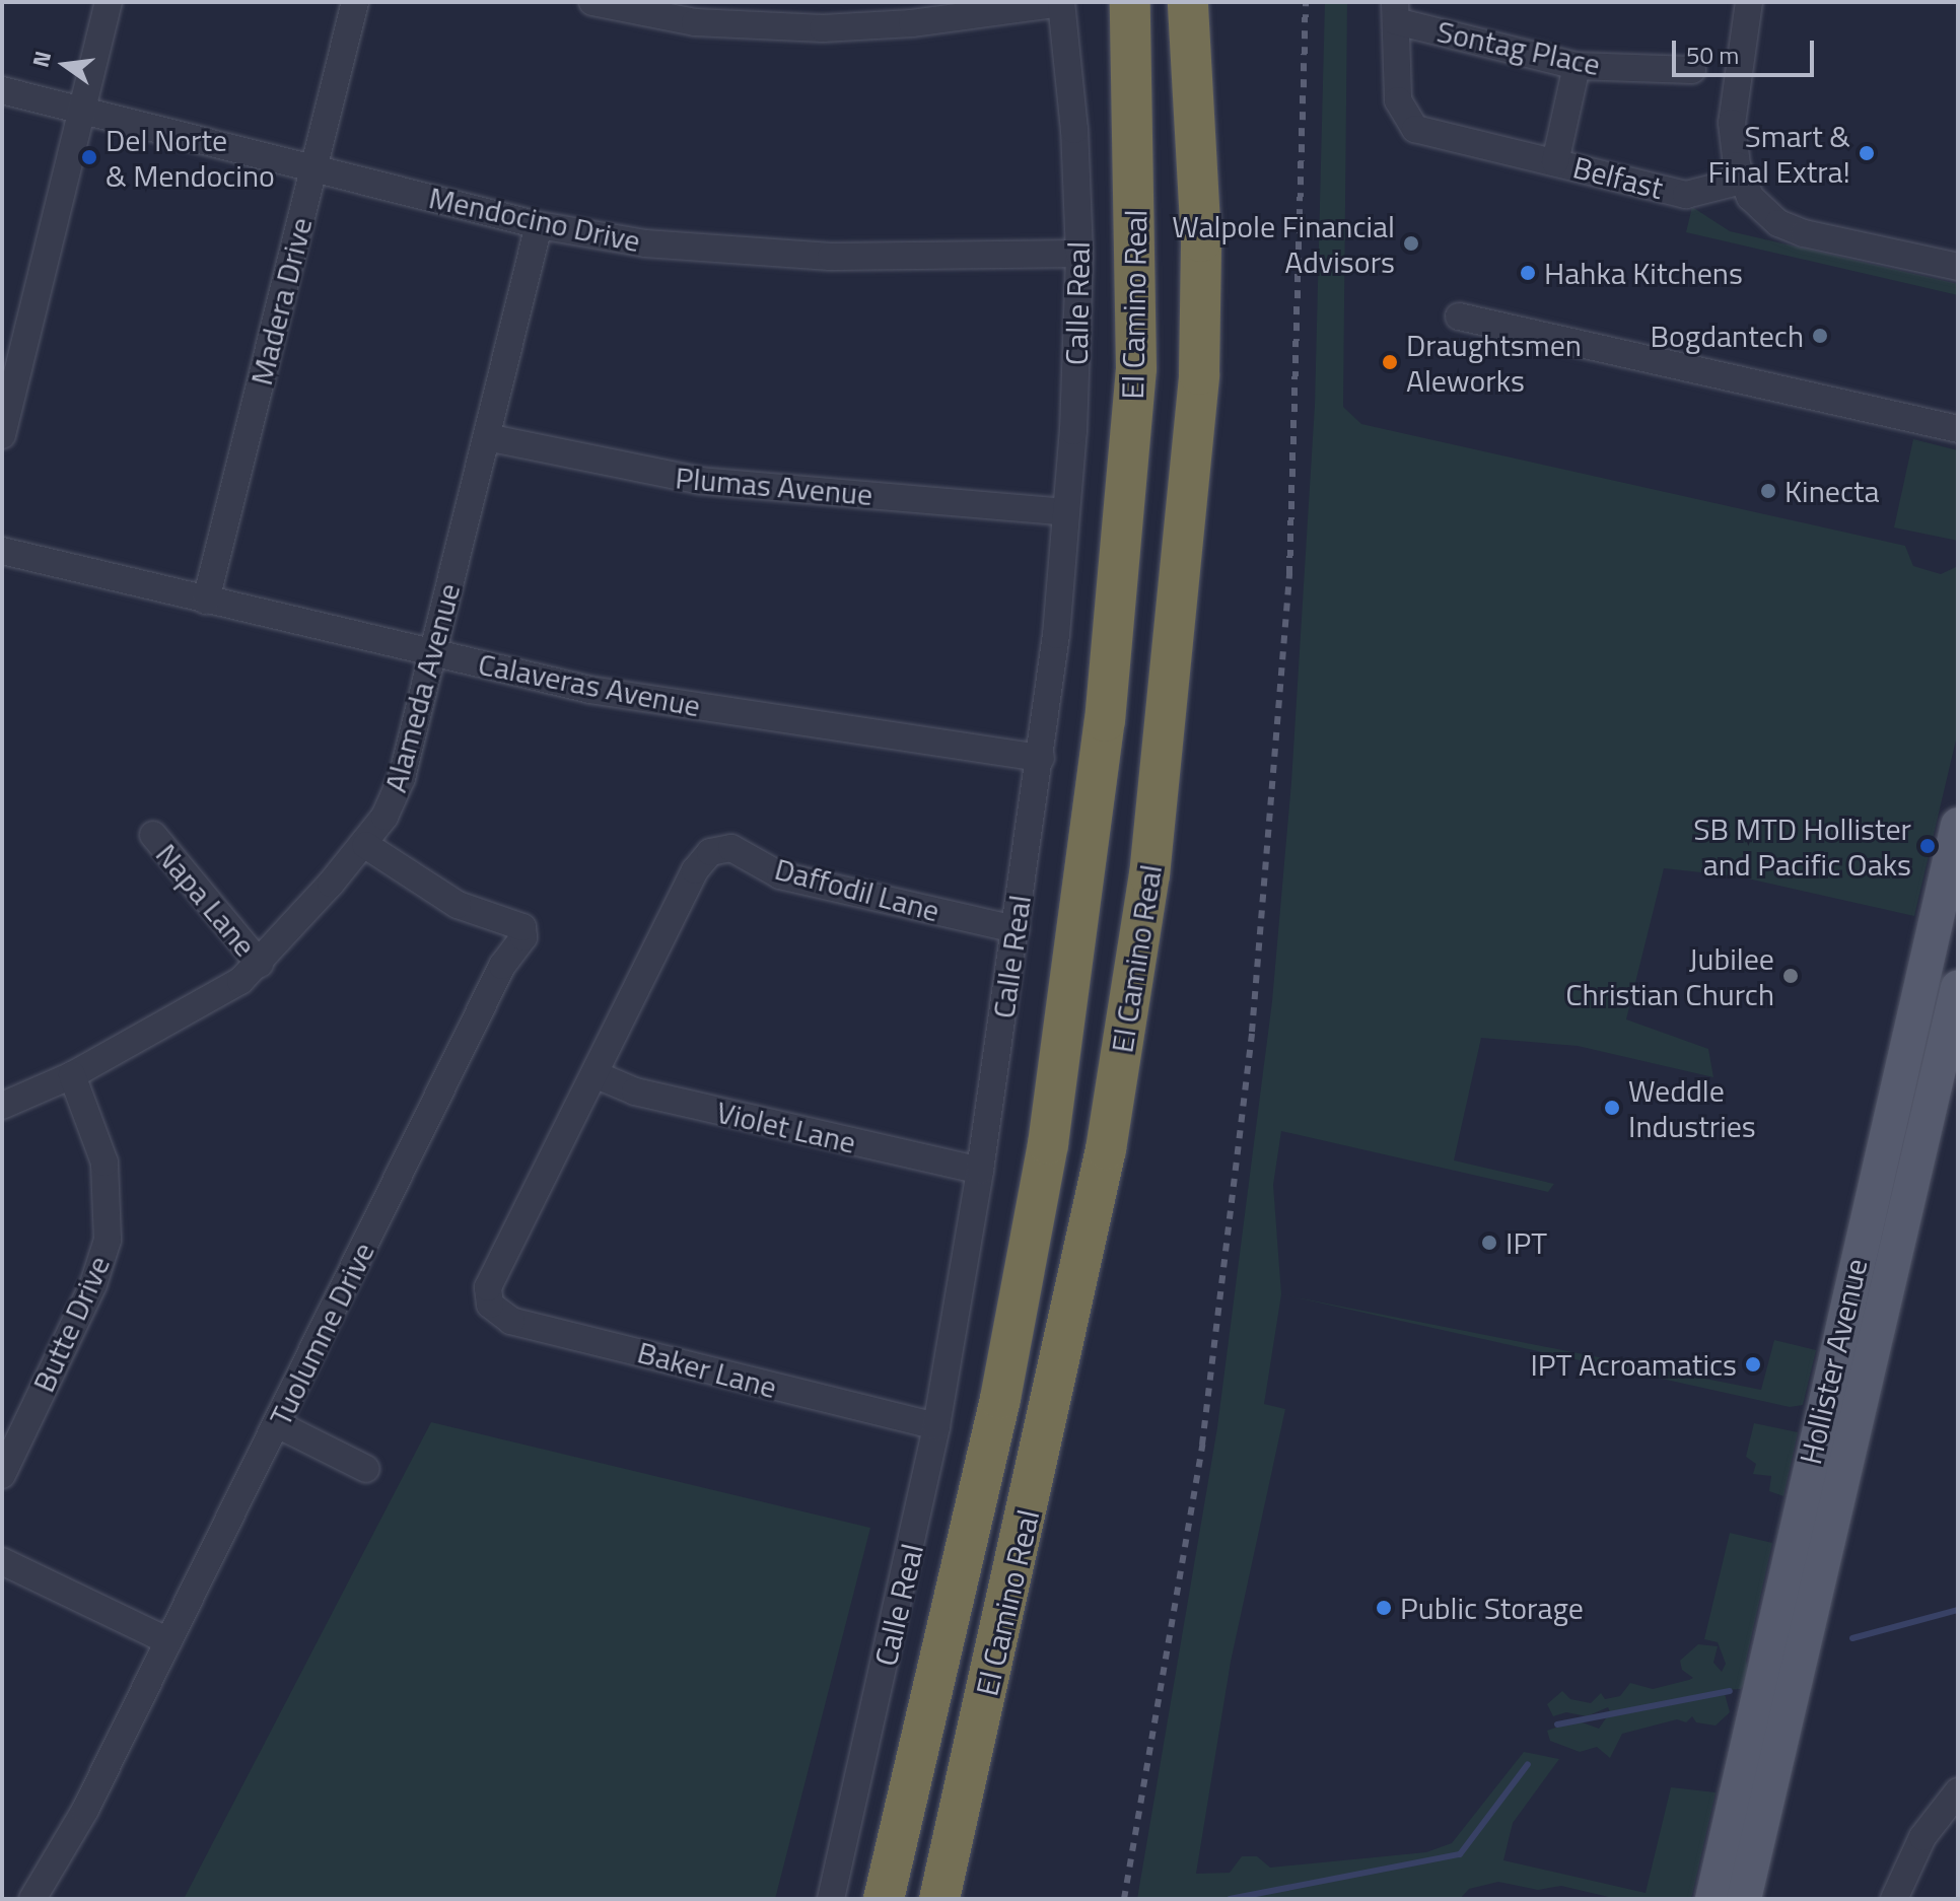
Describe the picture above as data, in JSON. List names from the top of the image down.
{
  "streets": {
    "highway": ["El Camino Real"],
    "main road": ["Hollister Avenue"],
    "street": [
      "Sontag Place",
      "Belfast",
      "Mendocino Drive",
      "Madera Drive",
      "Calle Real",
      "Plumas Avenue",
      "Calaveras Avenue",
      "Alameda Avenue",
      "Daffodil Lane",
      "Napa Lane",
      "Violet Lane",
      "Butte Drive",
      "Tuolumne Drive",
      "Baker Lane"
    ]
  },
  "crossings": [
    ["Sontag Place", "Belfast"],
    ["Mendocino Drive", "Madera Drive"],
    ["Mendocino Drive", "Calle Real"],
    ["Mendocino Drive", "Alameda Avenue"],
    ["Madera Drive", "Calaveras Avenue"],
    ["Calle Real", "Plumas Avenue"],
    ["Calle Real", "Calaveras Avenue"],
    ["Calle Real", "Daffodil Lane"],
    ["Calle Real", "Violet Lane"],
    ["Calle Real", "Baker Lane"],
    ["Plumas Avenue", "Alameda Avenue"],
    ["Calaveras Avenue", "Alameda Avenue"],
    ["Alameda Avenue", "Napa Lane"],
    ["Alameda Avenue", "Butte Drive"],
    ["Alameda Avenue", "Tuolumne Drive"],
    ["Daffodil Lane", "Violet Lane"],
    ["Daffodil Lane", "Baker Lane"],
    ["Violet Lane", "Baker Lane"]
  ],
  "places": [
    "Smart & Final Extra!",
    "Del Norte & Mendocino",
    "Walpole Financial Advisors",
    "Hahka Kitchens",
    "Bogdantech",
    "Draughtsmen Aleworks",
    "Kinecta",
    "SB MTD Hollister and Pacific Oaks",
    "Jubilee Christian Church",
    "Weddle Industries",
    "IPT",
    "IPT Acroamatics",
    "Public Storage"
  ],
  "scale_bar": "50 m",
  "north": "left"
}
